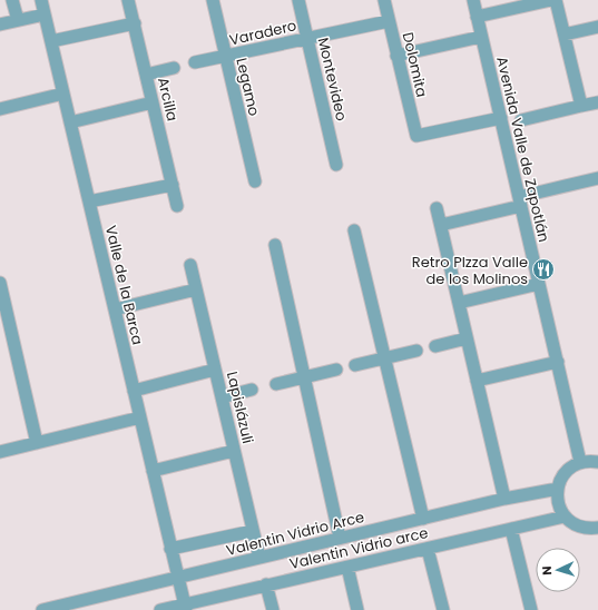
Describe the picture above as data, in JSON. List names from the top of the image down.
{
  "streets": {
    "street": [
      "Varadero",
      "Dolomita",
      "Montevideo",
      "Legamo",
      "Arcilla",
      "Avenida Valle de Zapotlán",
      "Valle de la Barca",
      "Lapislázuli",
      "Valentin Vidrio Arce",
      "Valentin Vidrio arce"
    ]
  },
  "crossings": [
    ["Varadero", "Dolomita"],
    ["Varadero", "Montevideo"],
    ["Varadero", "Legamo"],
    ["Dolomita", "Avenida Valle de Zapotlán"],
    ["Valle de la Barca", "Valentin Vidrio Arce"],
    ["Valle de la Barca", "Valentin Vidrio arce"],
    ["Lapislázuli", "Valentin Vidrio Arce"]
  ],
  "places": {
    "restaurant": ["Retro PIzza Valle de los Molinos"]
  },
  "north": "left"
}
